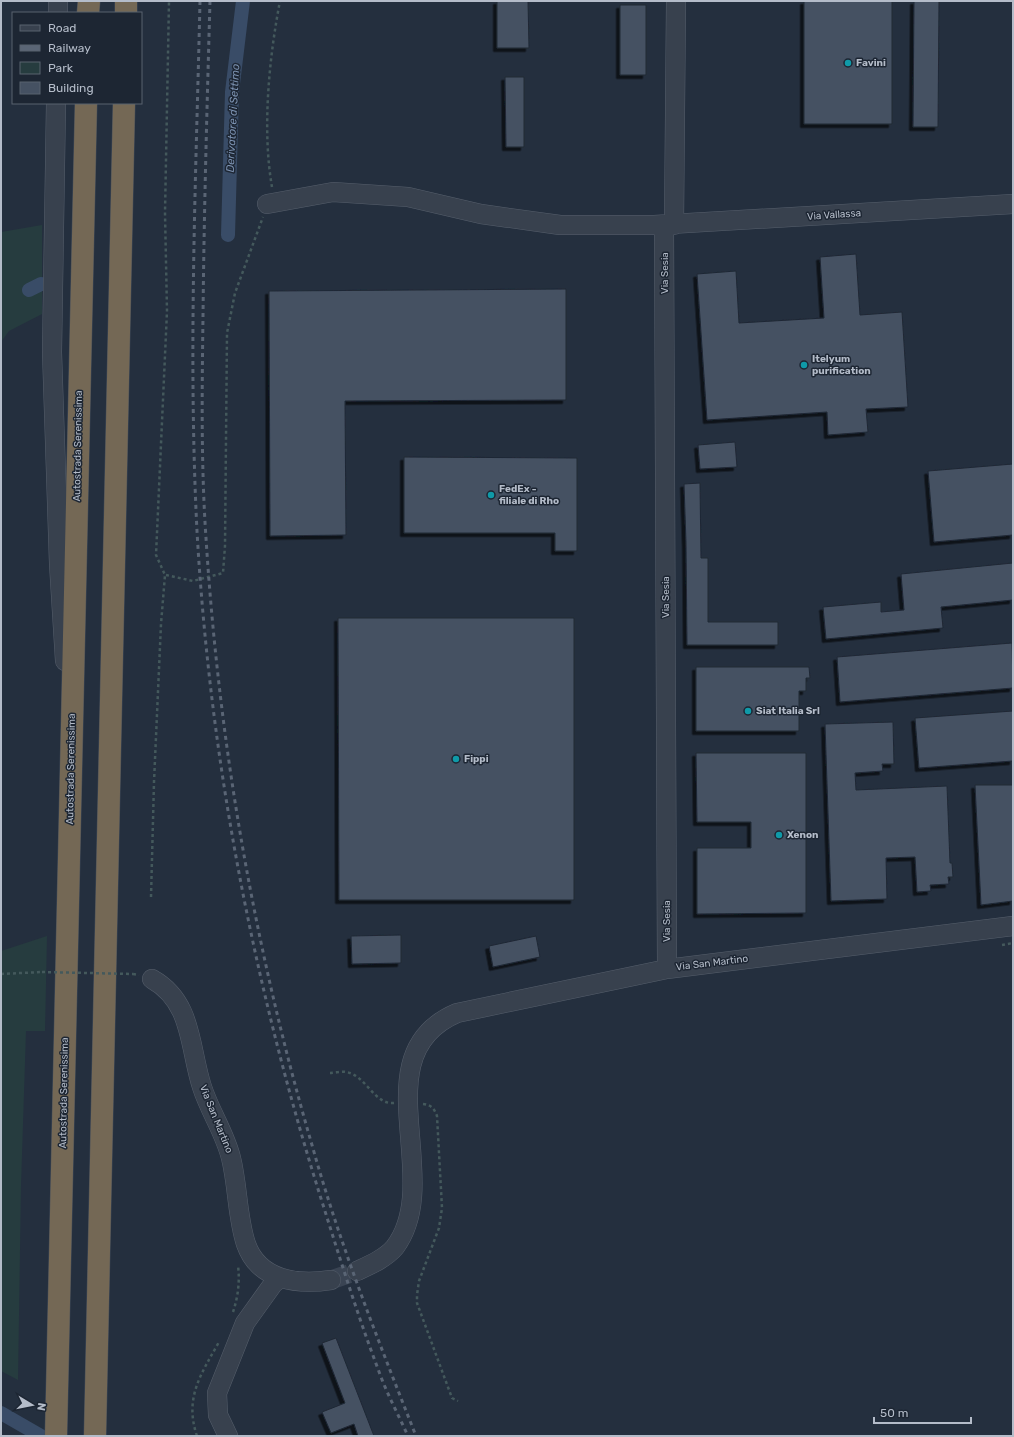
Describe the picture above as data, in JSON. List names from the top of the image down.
{
  "streets": {
    "highway": ["Autostrada Serenissima"],
    "street": ["Via Vallassa", "Via Sesia", "Via San Martino"]
  },
  "crossings": [
    ["Via Vallassa", "Via Sesia"],
    ["Via Sesia", "Via San Martino"]
  ],
  "water": ["Derivatore di Settimo"],
  "places": [
    "Favini",
    "Itelyum purification",
    "FedEx - filiale di Rho",
    "Siat Italia Srl",
    "Fippi",
    "Xenon"
  ],
  "legend": [
    "Road",
    "Railway",
    "Park",
    "Building"
  ],
  "scale_bar": "50 m",
  "north": "right"
}
